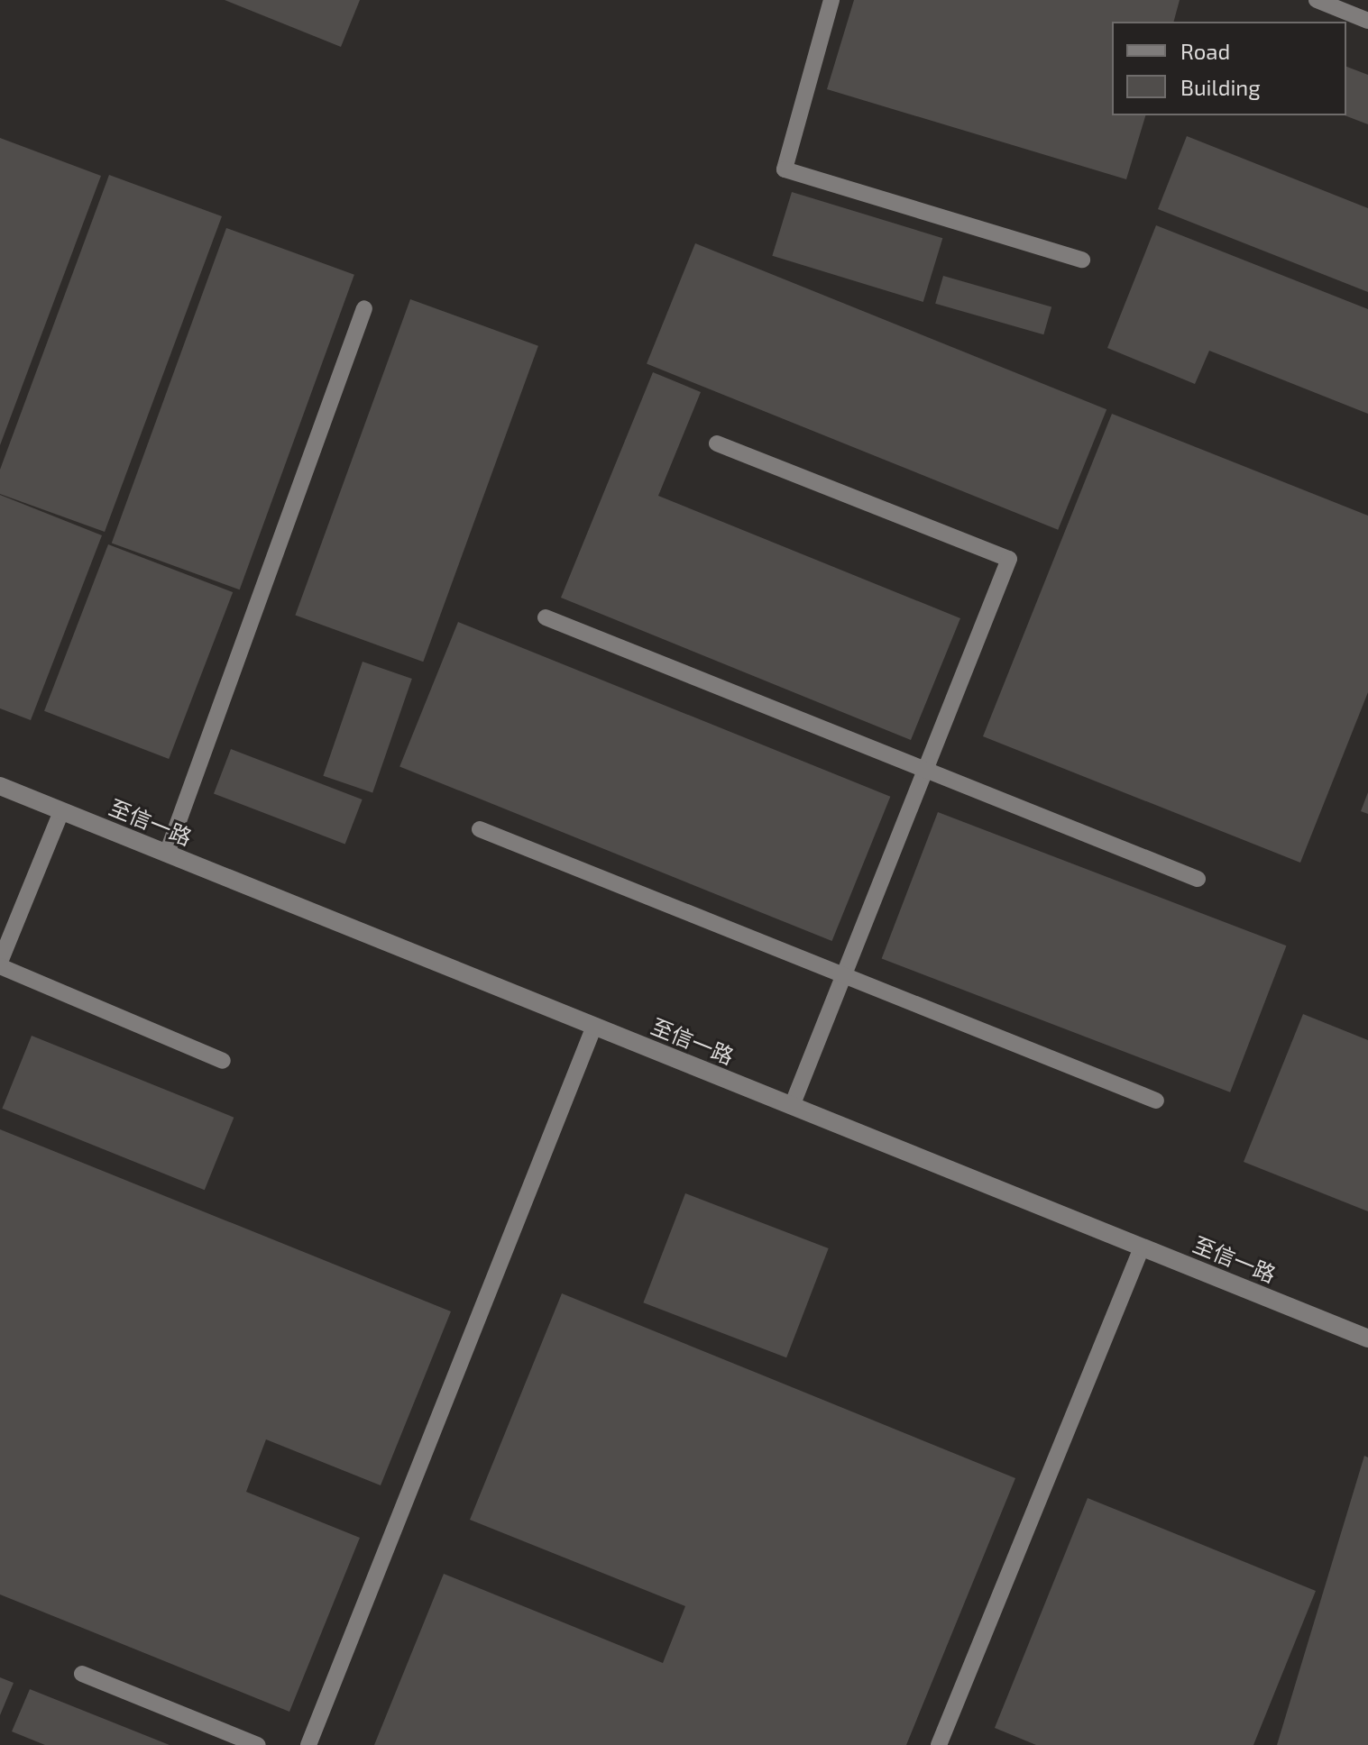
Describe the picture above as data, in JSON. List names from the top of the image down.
{
  "streets": {
    "street": ["至信一路"]
  },
  "legend": ["Road", "Building"]
}
